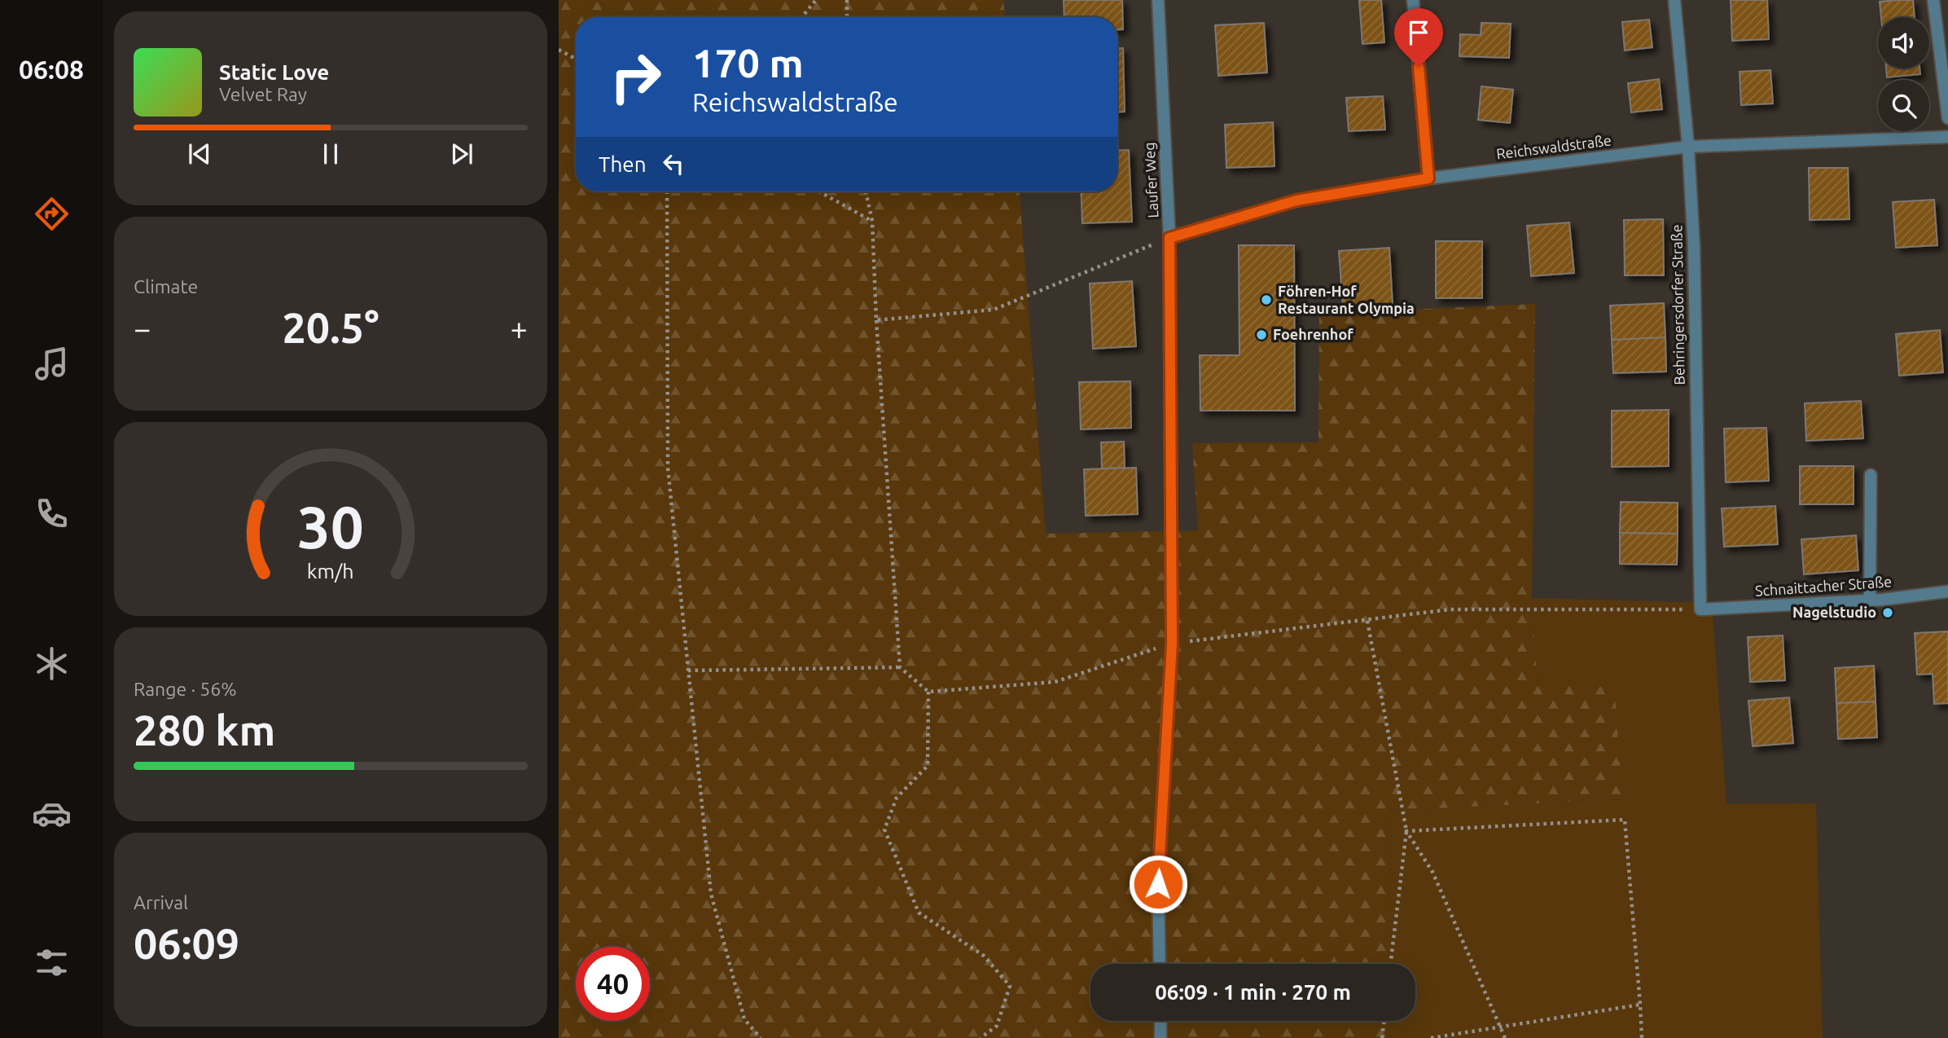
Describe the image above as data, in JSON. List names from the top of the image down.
{
  "streets": {
    "street": [
      "Reichswaldstraße",
      "Laufer Weg",
      "Behringersdorfer Straße",
      "Schnaittacher Straße"
    ]
  },
  "crossings": [
    ["Reichswaldstraße", "Laufer Weg"],
    ["Reichswaldstraße", "Behringersdorfer Straße"],
    ["Behringersdorfer Straße", "Schnaittacher Straße"]
  ],
  "places": ["Föhren-Hof Restaurant Olympia", "Foehrenhof", "Nagelstudio"],
  "page": {
    "tabs": "06:08",
    "turn": ["170 m", "Reichswaldstraße"],
    "song": ["Static Love", "Velvet Ray"],
    "then": "Then",
    "tile": [
      "Climate",
      ["Range · 56%", "280 km"],
      ["Arrival", "06:09"]
    ],
    "heat": ["−", "20.5°", "+"],
    "limit": "40",
    "trip": "06:09 · 1 min · 270 m",
    "gauge": ["30", "km/h"]
  }
}
